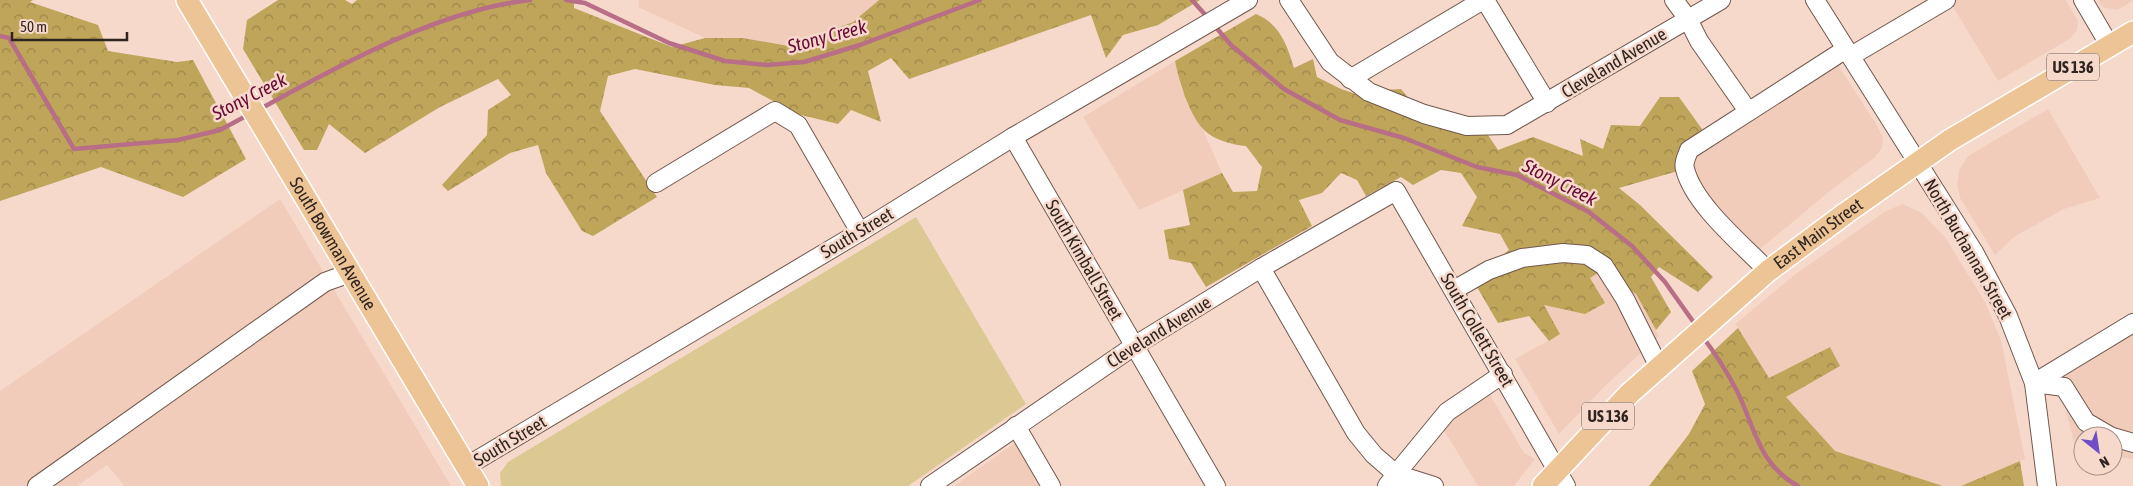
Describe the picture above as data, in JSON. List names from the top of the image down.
{
  "streets": {
    "main road": ["US 136", "East Main Street", "South Bowman Avenue"],
    "street": [
      "Cleveland Avenue",
      "South Street",
      "North Buchannan Street",
      "South Kimball Street",
      "South Collett Street"
    ]
  },
  "crossings": [
    ["Cleveland Avenue", "South Kimball Street"],
    ["Cleveland Avenue", "South Collett Street"],
    ["South Street", "South Bowman Avenue"],
    ["South Street", "South Kimball Street"],
    ["East Main Street", "North Buchannan Street"],
    ["East Main Street", "South Collett Street"]
  ],
  "water": ["Stony Creek"],
  "scale_bar": "50 m",
  "north": "bottom right"
}
